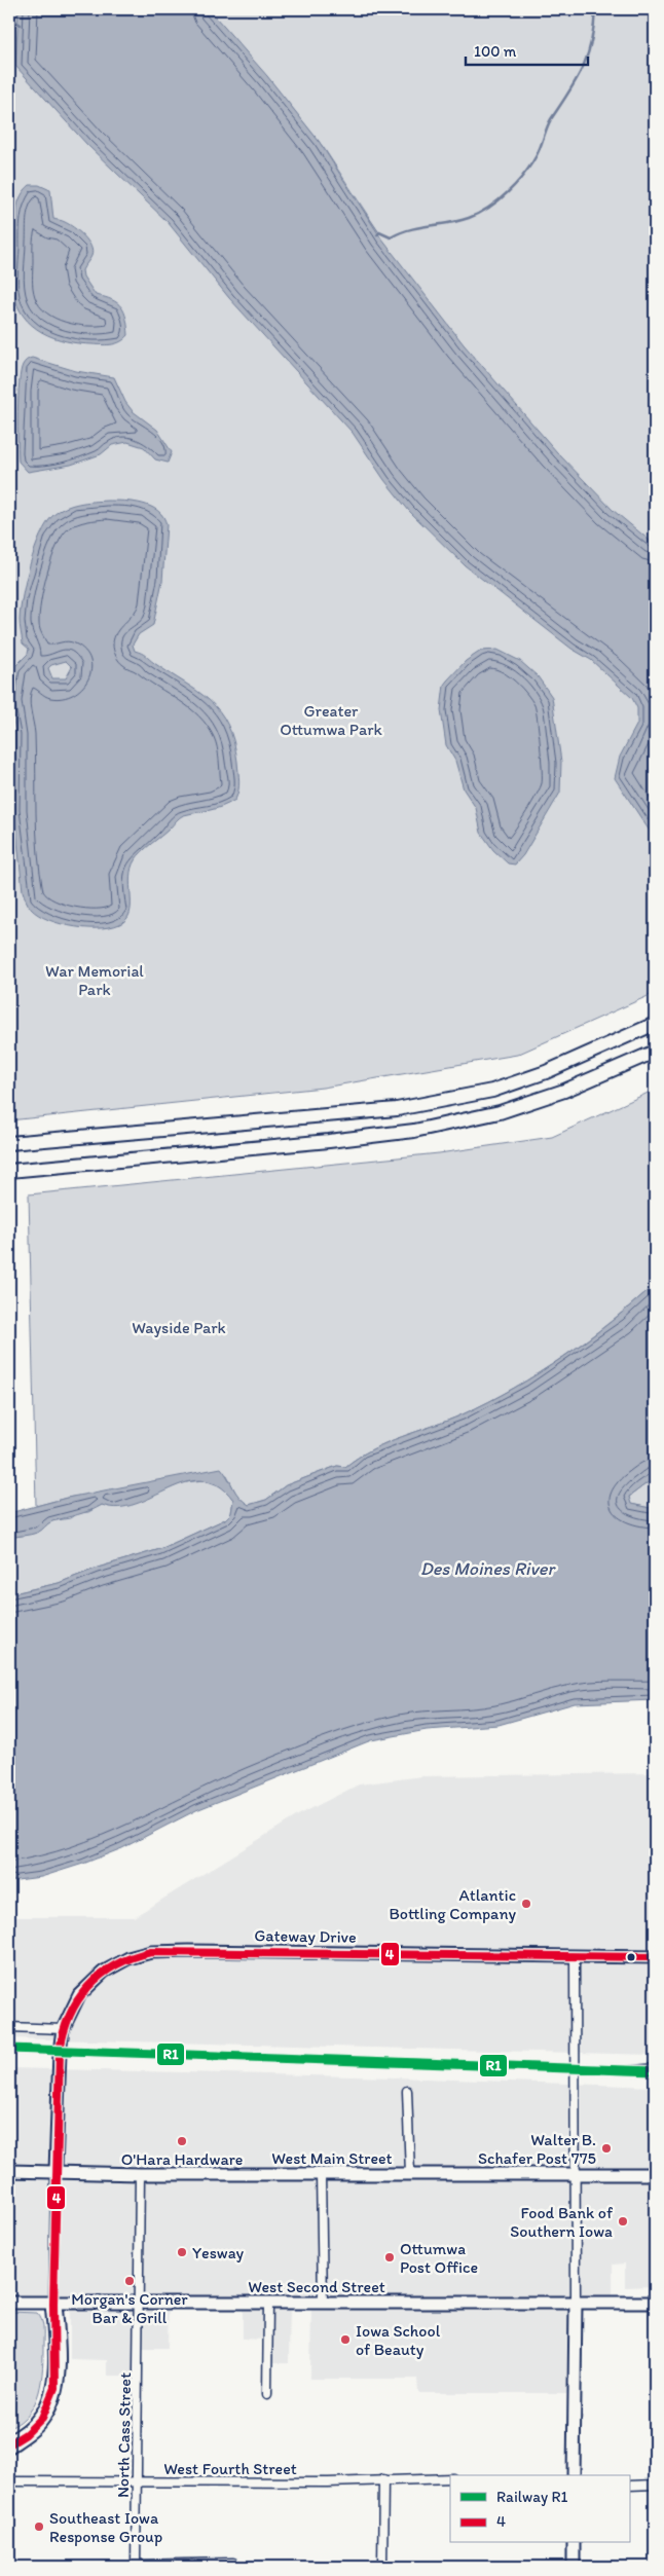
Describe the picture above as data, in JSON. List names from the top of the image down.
{
  "streets": {
    "main road": ["Gateway Drive", "West Main Street", "West Second Street"],
    "street": ["North Cass Street", "West Fourth Street"]
  },
  "crossings": [
    ["Gateway Drive", "West Main Street"],
    ["West Main Street", "North Cass Street"],
    ["West Second Street", "North Cass Street"],
    ["North Cass Street", "West Fourth Street"]
  ],
  "water": ["Des Moines River"],
  "parks": ["Greater Ottumwa Park", "War Memorial Park", "Wayside Park"],
  "places": [
    "Atlantic Bottling Company",
    "O'Hara Hardware",
    "Walter B. Schafer Post 775",
    "Food Bank of Southern Iowa",
    "Yesway",
    "Ottumwa Post Office",
    "Morgan's Corner Bar & Grill",
    "Iowa School of Beauty",
    "Southeast Iowa Response Group"
  ],
  "lines": ["transit line 4", "rail line R1"],
  "legend": ["Railway R1", "4"],
  "scale_bar": "100 m"
}
